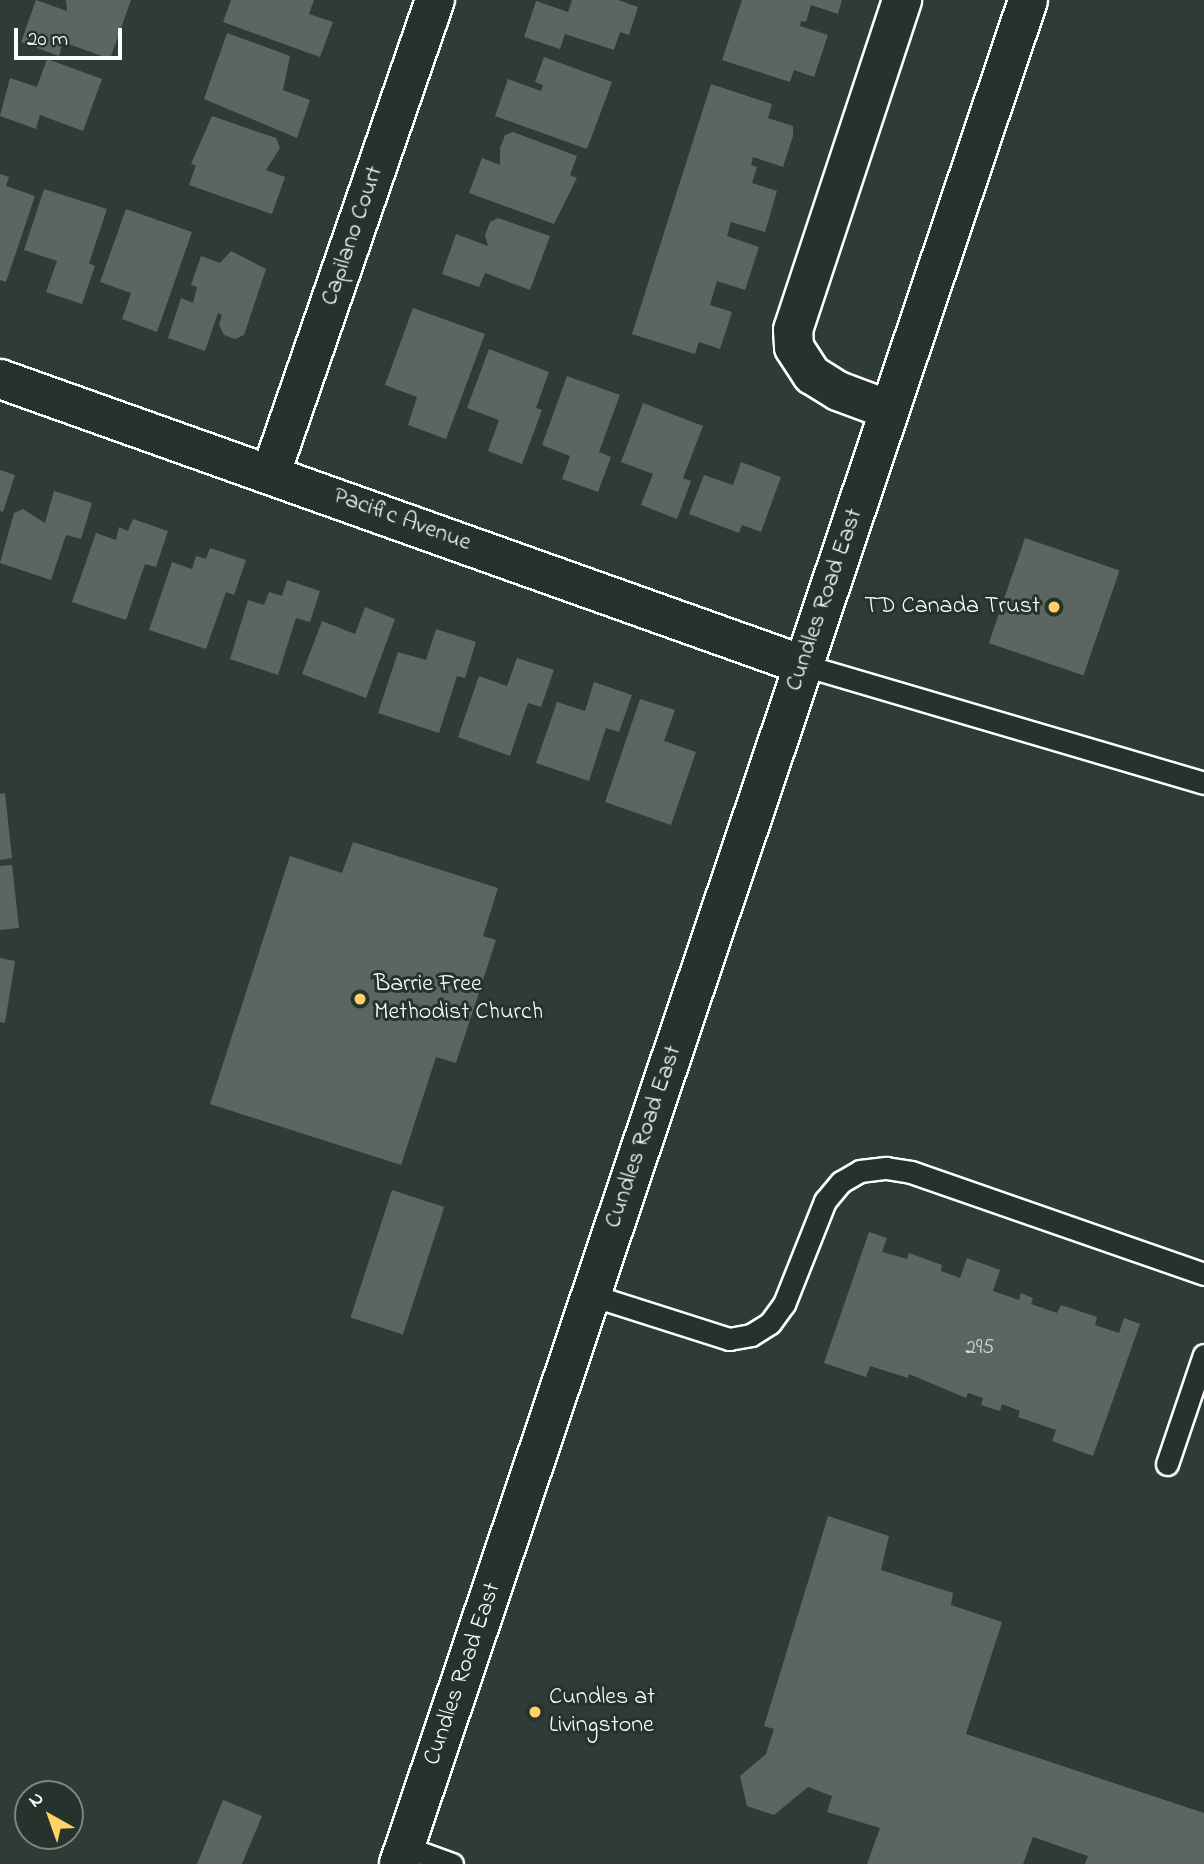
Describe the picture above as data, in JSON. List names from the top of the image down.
{
  "streets": {
    "main road": ["Capilano Court", "Pacific Avenue", "Cundles Road East"]
  },
  "crossings": [
    ["Capilano Court", "Pacific Avenue"],
    ["Pacific Avenue", "Cundles Road East"]
  ],
  "places": ["TD Canada Trust", "Barrie Free Methodist Church", "Cundles at Livingstone"],
  "house_numbers": ["295"],
  "scale_bar": "20 m",
  "north": "top left"
}
